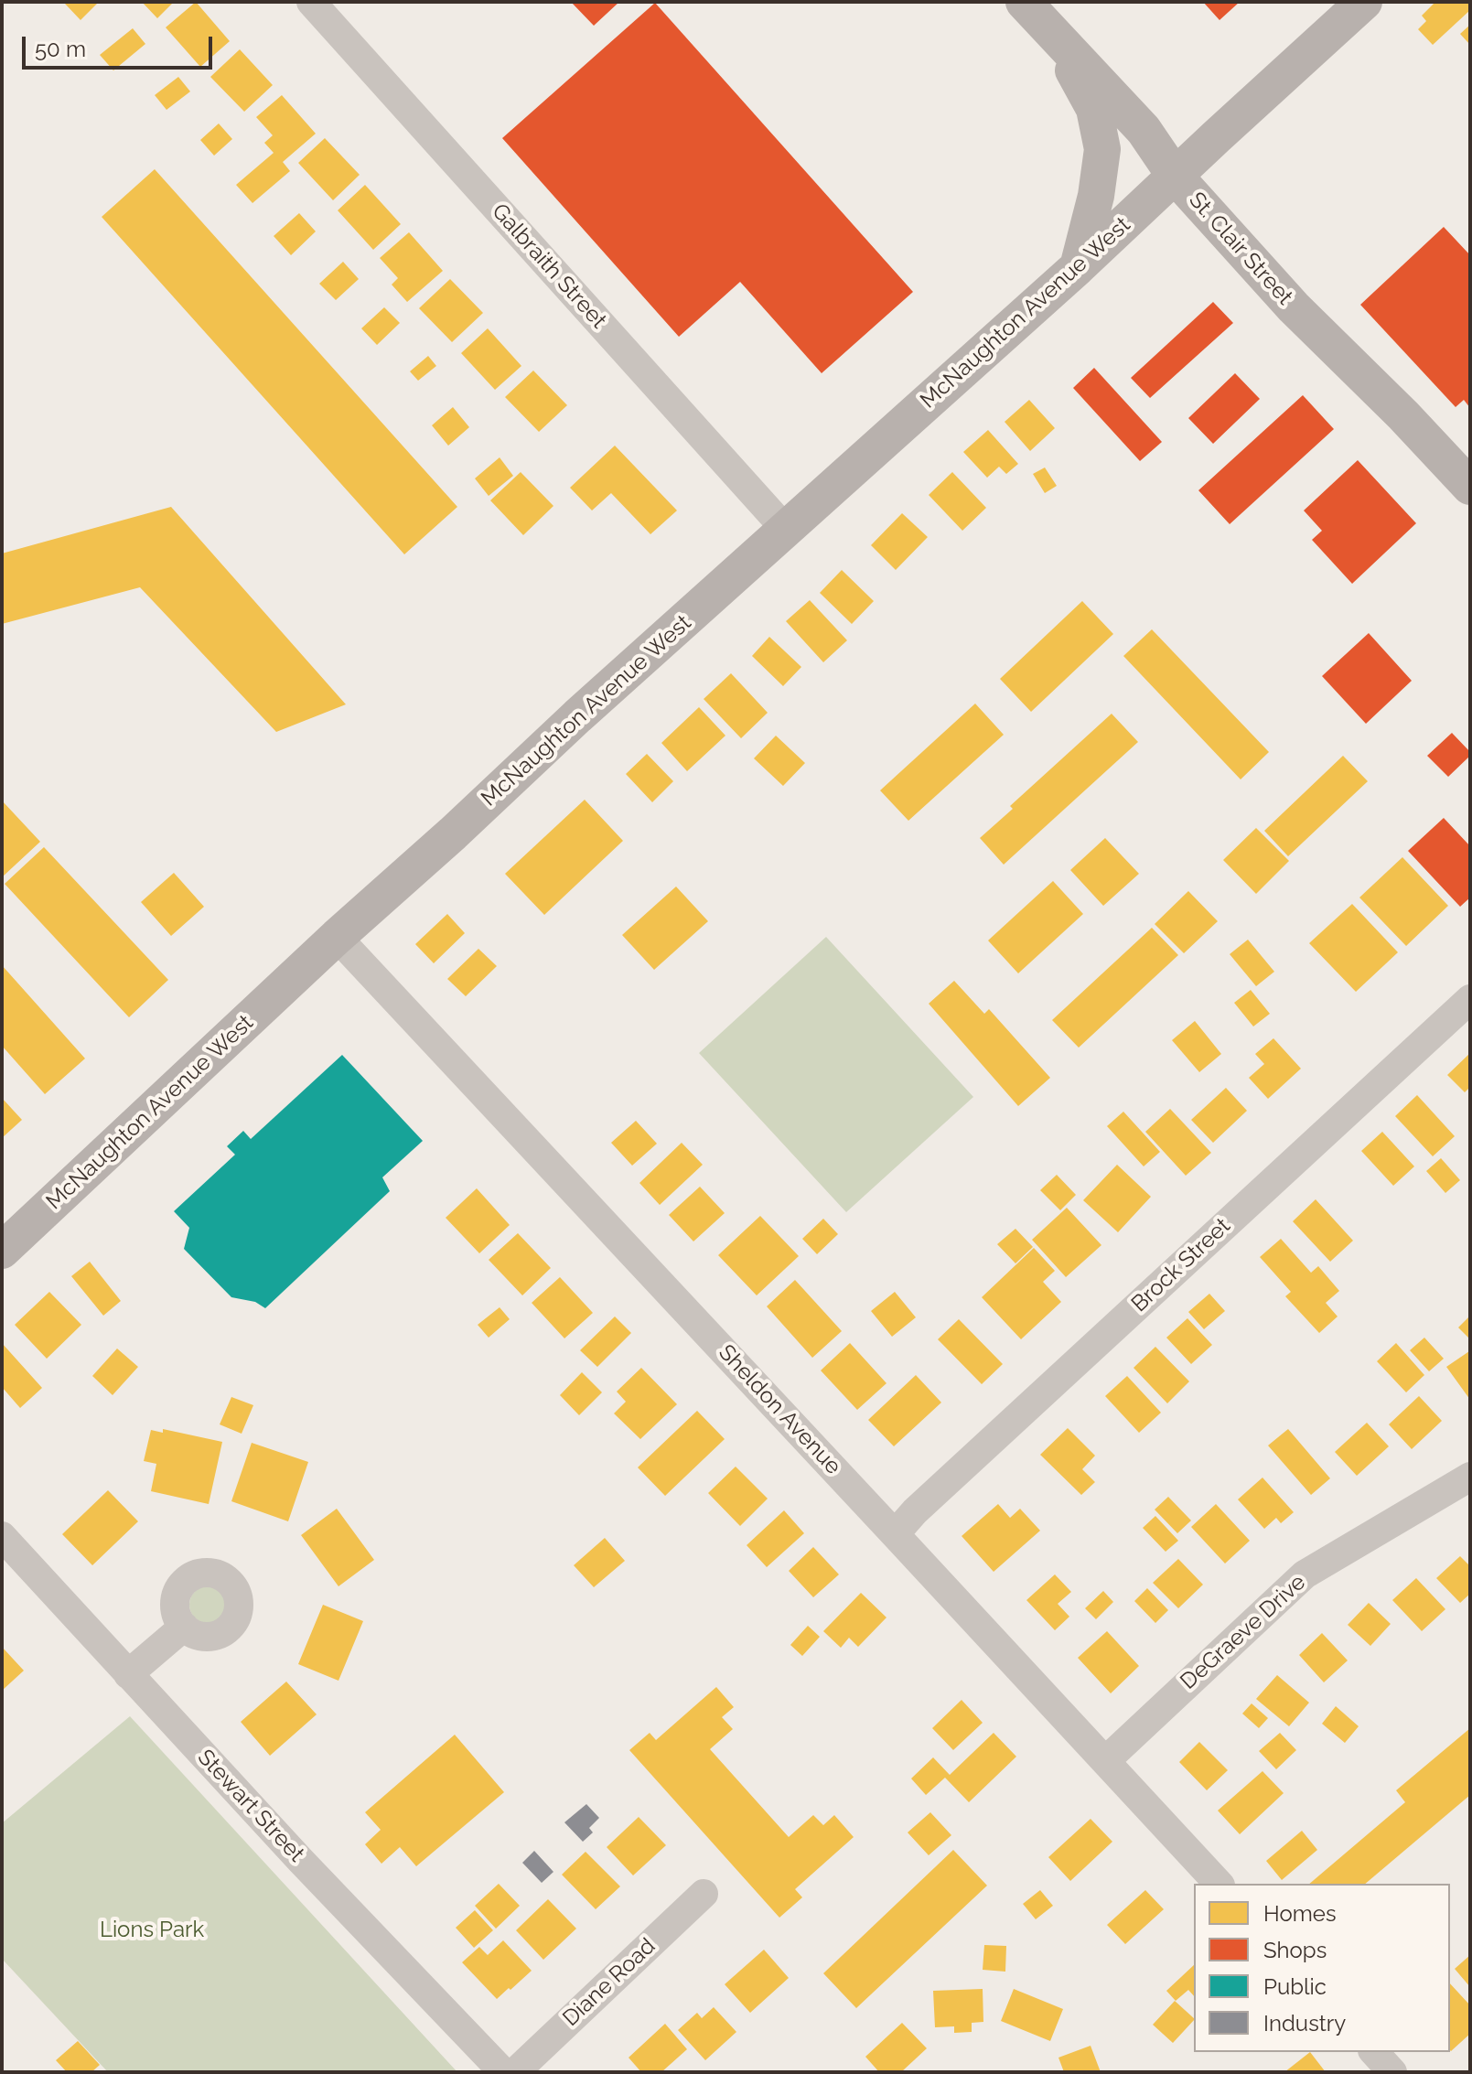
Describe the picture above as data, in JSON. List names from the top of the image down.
{
  "streets": {
    "main road": ["St. Clair Street", "McNaughton Avenue West"],
    "street": [
      "Galbraith Street",
      "Brock Street",
      "Sheldon Avenue",
      "DeGraeve Drive",
      "Stewart Street",
      "Diane Road"
    ]
  },
  "crossings": [
    ["St. Clair Street", "McNaughton Avenue West"],
    ["Galbraith Street", "McNaughton Avenue West"],
    ["McNaughton Avenue West", "Sheldon Avenue"],
    ["Brock Street", "Sheldon Avenue"],
    ["Sheldon Avenue", "DeGraeve Drive"]
  ],
  "parks": ["Lions Park"],
  "legend": [
    "Homes",
    "Shops",
    "Public",
    "Industry"
  ],
  "scale_bar": "50 m"
}
